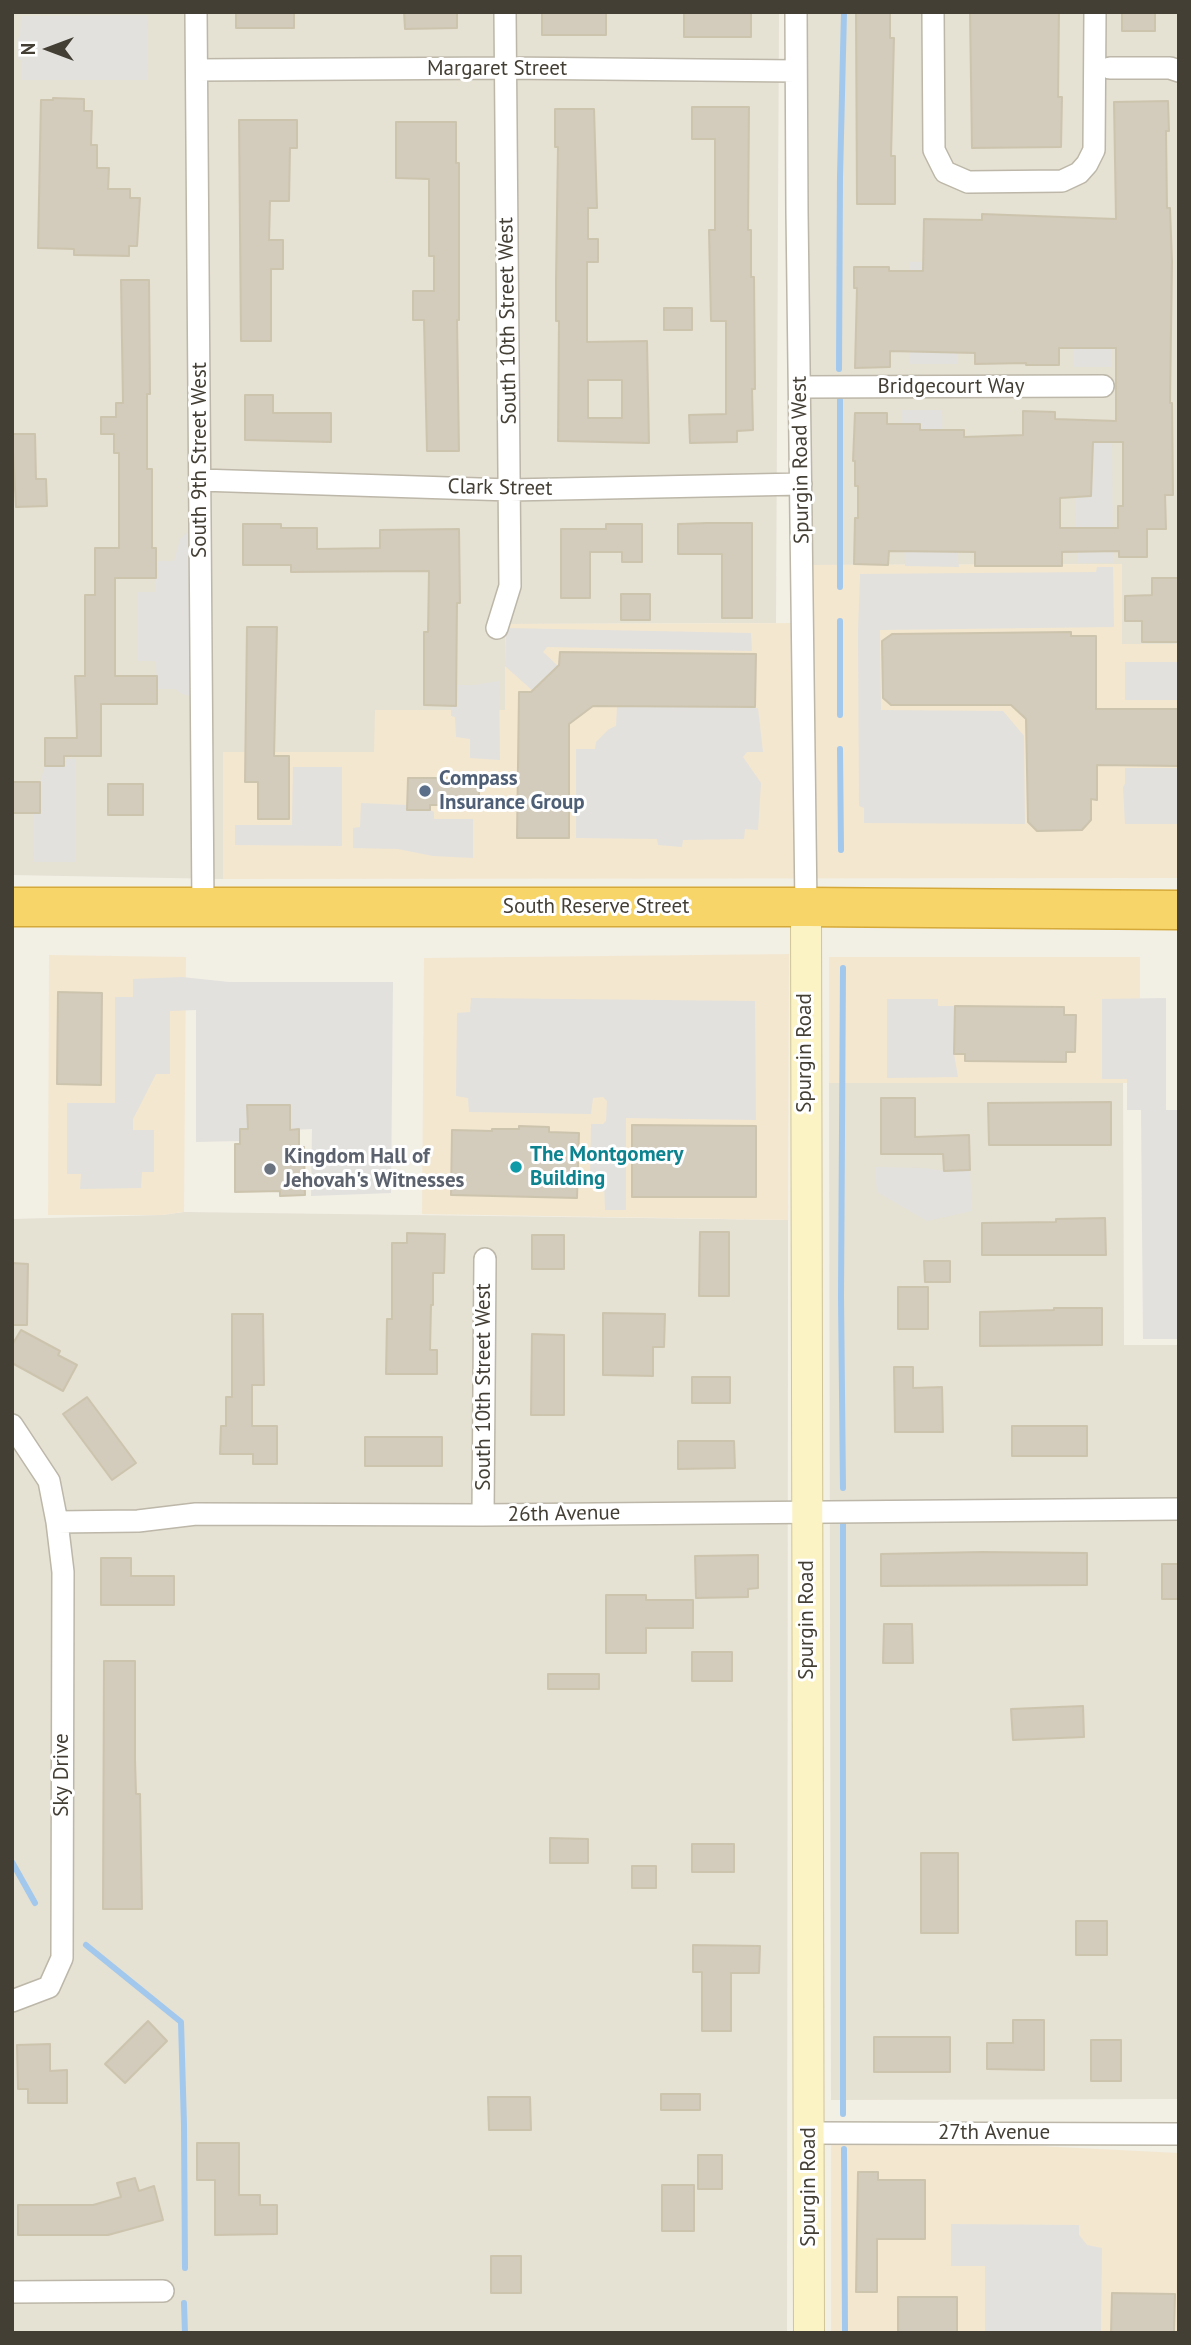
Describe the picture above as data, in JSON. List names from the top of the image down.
{
  "streets": {
    "highway": ["South Reserve Street"],
    "street": [
      "Margaret Street",
      "South 10th Street West",
      "Bridgecourt Way",
      "South 9th Street West",
      "Spurgin Road West",
      "Clark Street",
      "Spurgin Road",
      "26th Avenue",
      "Sky Drive",
      "27th Avenue"
    ]
  },
  "crossings": [
    ["Margaret Street", "South 10th Street West"],
    ["Margaret Street", "South 9th Street West"],
    ["Margaret Street", "Spurgin Road West"],
    ["South 10th Street West", "Clark Street"],
    ["South 10th Street West", "26th Avenue"],
    ["Bridgecourt Way", "Spurgin Road West"],
    ["South 9th Street West", "Clark Street"],
    ["South 9th Street West", "South Reserve Street"],
    ["Spurgin Road West", "Clark Street"],
    ["Spurgin Road West", "South Reserve Street"],
    ["Spurgin Road West", "Spurgin Road"],
    ["South Reserve Street", "Spurgin Road"],
    ["Spurgin Road", "26th Avenue"],
    ["Spurgin Road", "27th Avenue"],
    ["26th Avenue", "Sky Drive"]
  ],
  "places": ["Compass Insurance Group", "The Montgomery Building", "Kingdom Hall of Jehovah's Witnesses"],
  "north": "left"
}
